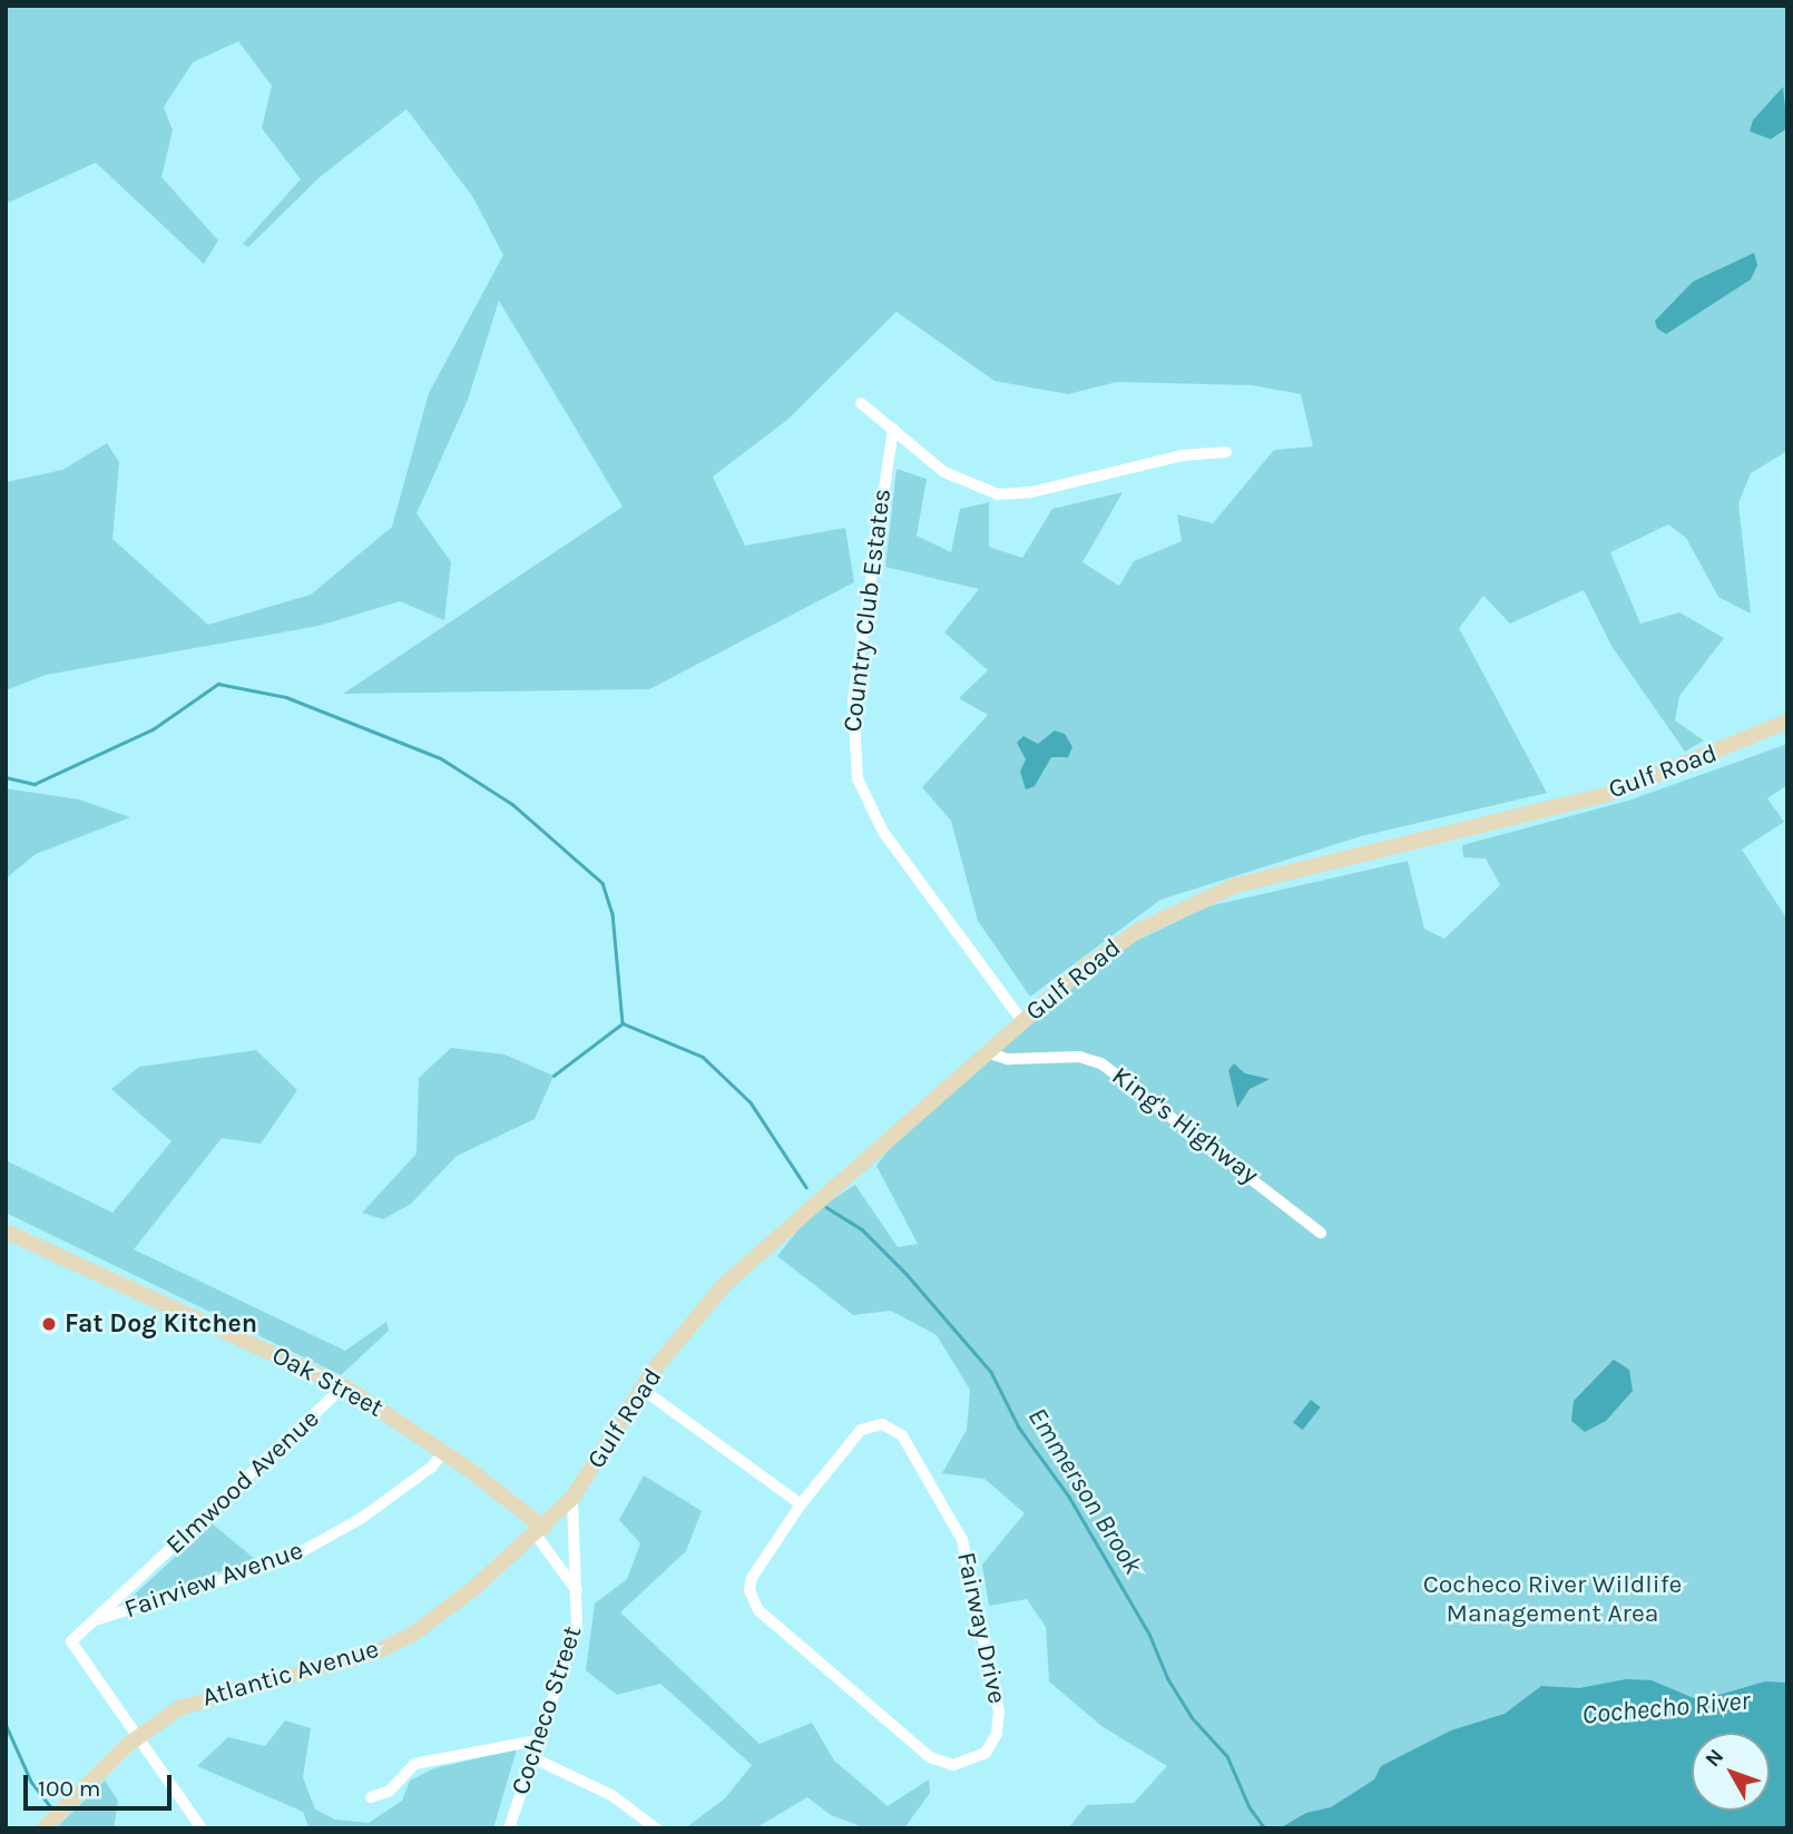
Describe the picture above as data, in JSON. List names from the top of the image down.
{
  "streets": {
    "street": [
      "Country Club Estates",
      "Gulf Road",
      "King's Highway",
      "Oak Street",
      "Elmwood Avenue",
      "Fairview Avenue",
      "Fairway Drive",
      "Atlantic Avenue",
      "Cocheco Street"
    ]
  },
  "crossings": [
    ["Country Club Estates", "Gulf Road"],
    ["Gulf Road", "King's Highway"],
    ["Gulf Road", "Oak Street"],
    ["Gulf Road", "Atlantic Avenue"],
    ["Gulf Road", "Cocheco Street"],
    ["Oak Street", "Elmwood Avenue"],
    ["Oak Street", "Fairview Avenue"],
    ["Oak Street", "Atlantic Avenue"],
    ["Elmwood Avenue", "Fairview Avenue"],
    ["Elmwood Avenue", "Atlantic Avenue"]
  ],
  "water": ["Emmerson Brook", "Cochecho River"],
  "parks": ["Cocheco River Wildlife Management Area"],
  "places": ["Fat Dog Kitchen"],
  "scale_bar": "100 m",
  "north": "top left"
}
